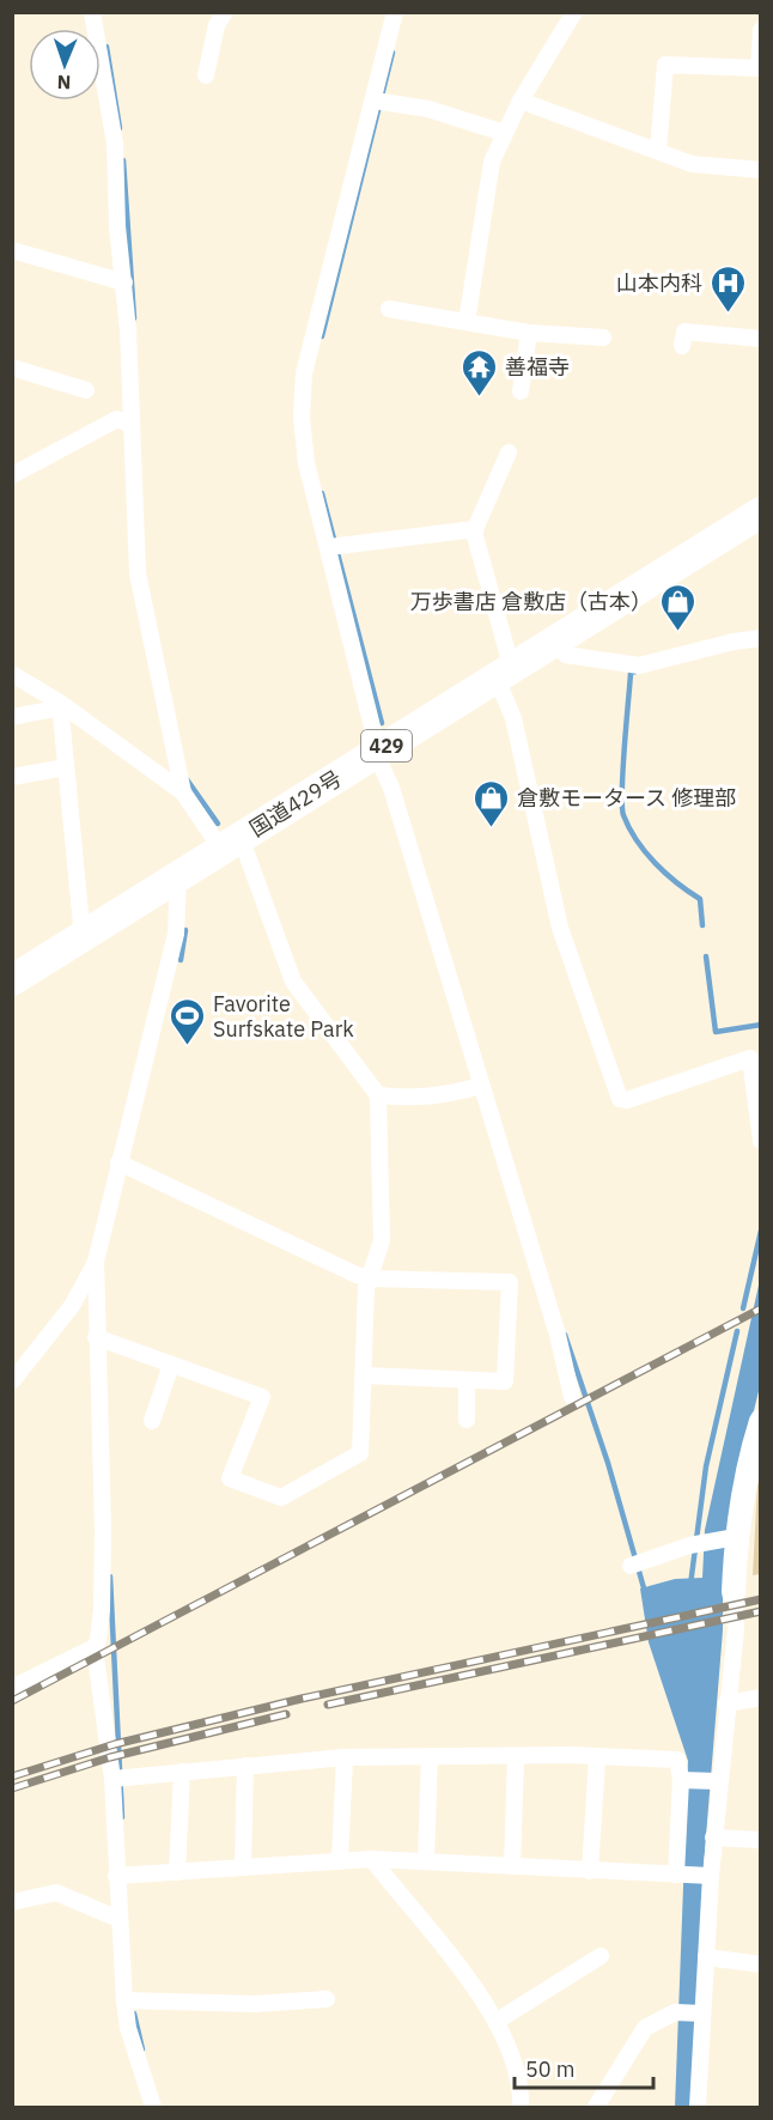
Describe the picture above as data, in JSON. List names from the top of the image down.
{
  "streets": {
    "highway": ["429", "国道429号"]
  },
  "places": {
    "hospital": ["山本内科"],
    "temple": ["善福寺"],
    "shop": ["万歩書店 倉敷店（古本）", "倉敷モータース 修理部"],
    "sports": ["Favorite Surfskate Park"]
  },
  "scale_bar": "50 m",
  "north": "bottom"
}
